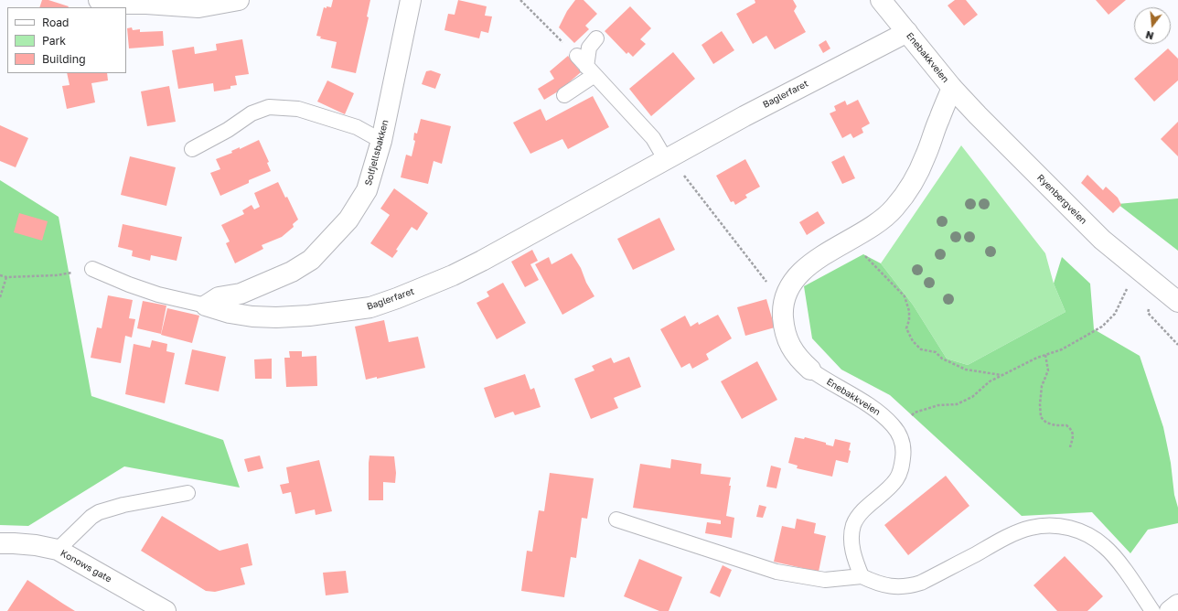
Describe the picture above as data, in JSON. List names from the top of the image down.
{
  "streets": {
    "street": [
      "Enebakkveien",
      "Baglerfaret",
      "Solfjellsbakken",
      "Ryenbergveien",
      "Konows gate"
    ]
  },
  "crossings": [
    ["Enebakkveien", "Baglerfaret"],
    ["Enebakkveien", "Ryenbergveien"],
    ["Baglerfaret", "Solfjellsbakken"]
  ],
  "legend": ["Road", "Park", "Building"],
  "north": "bottom"
}
